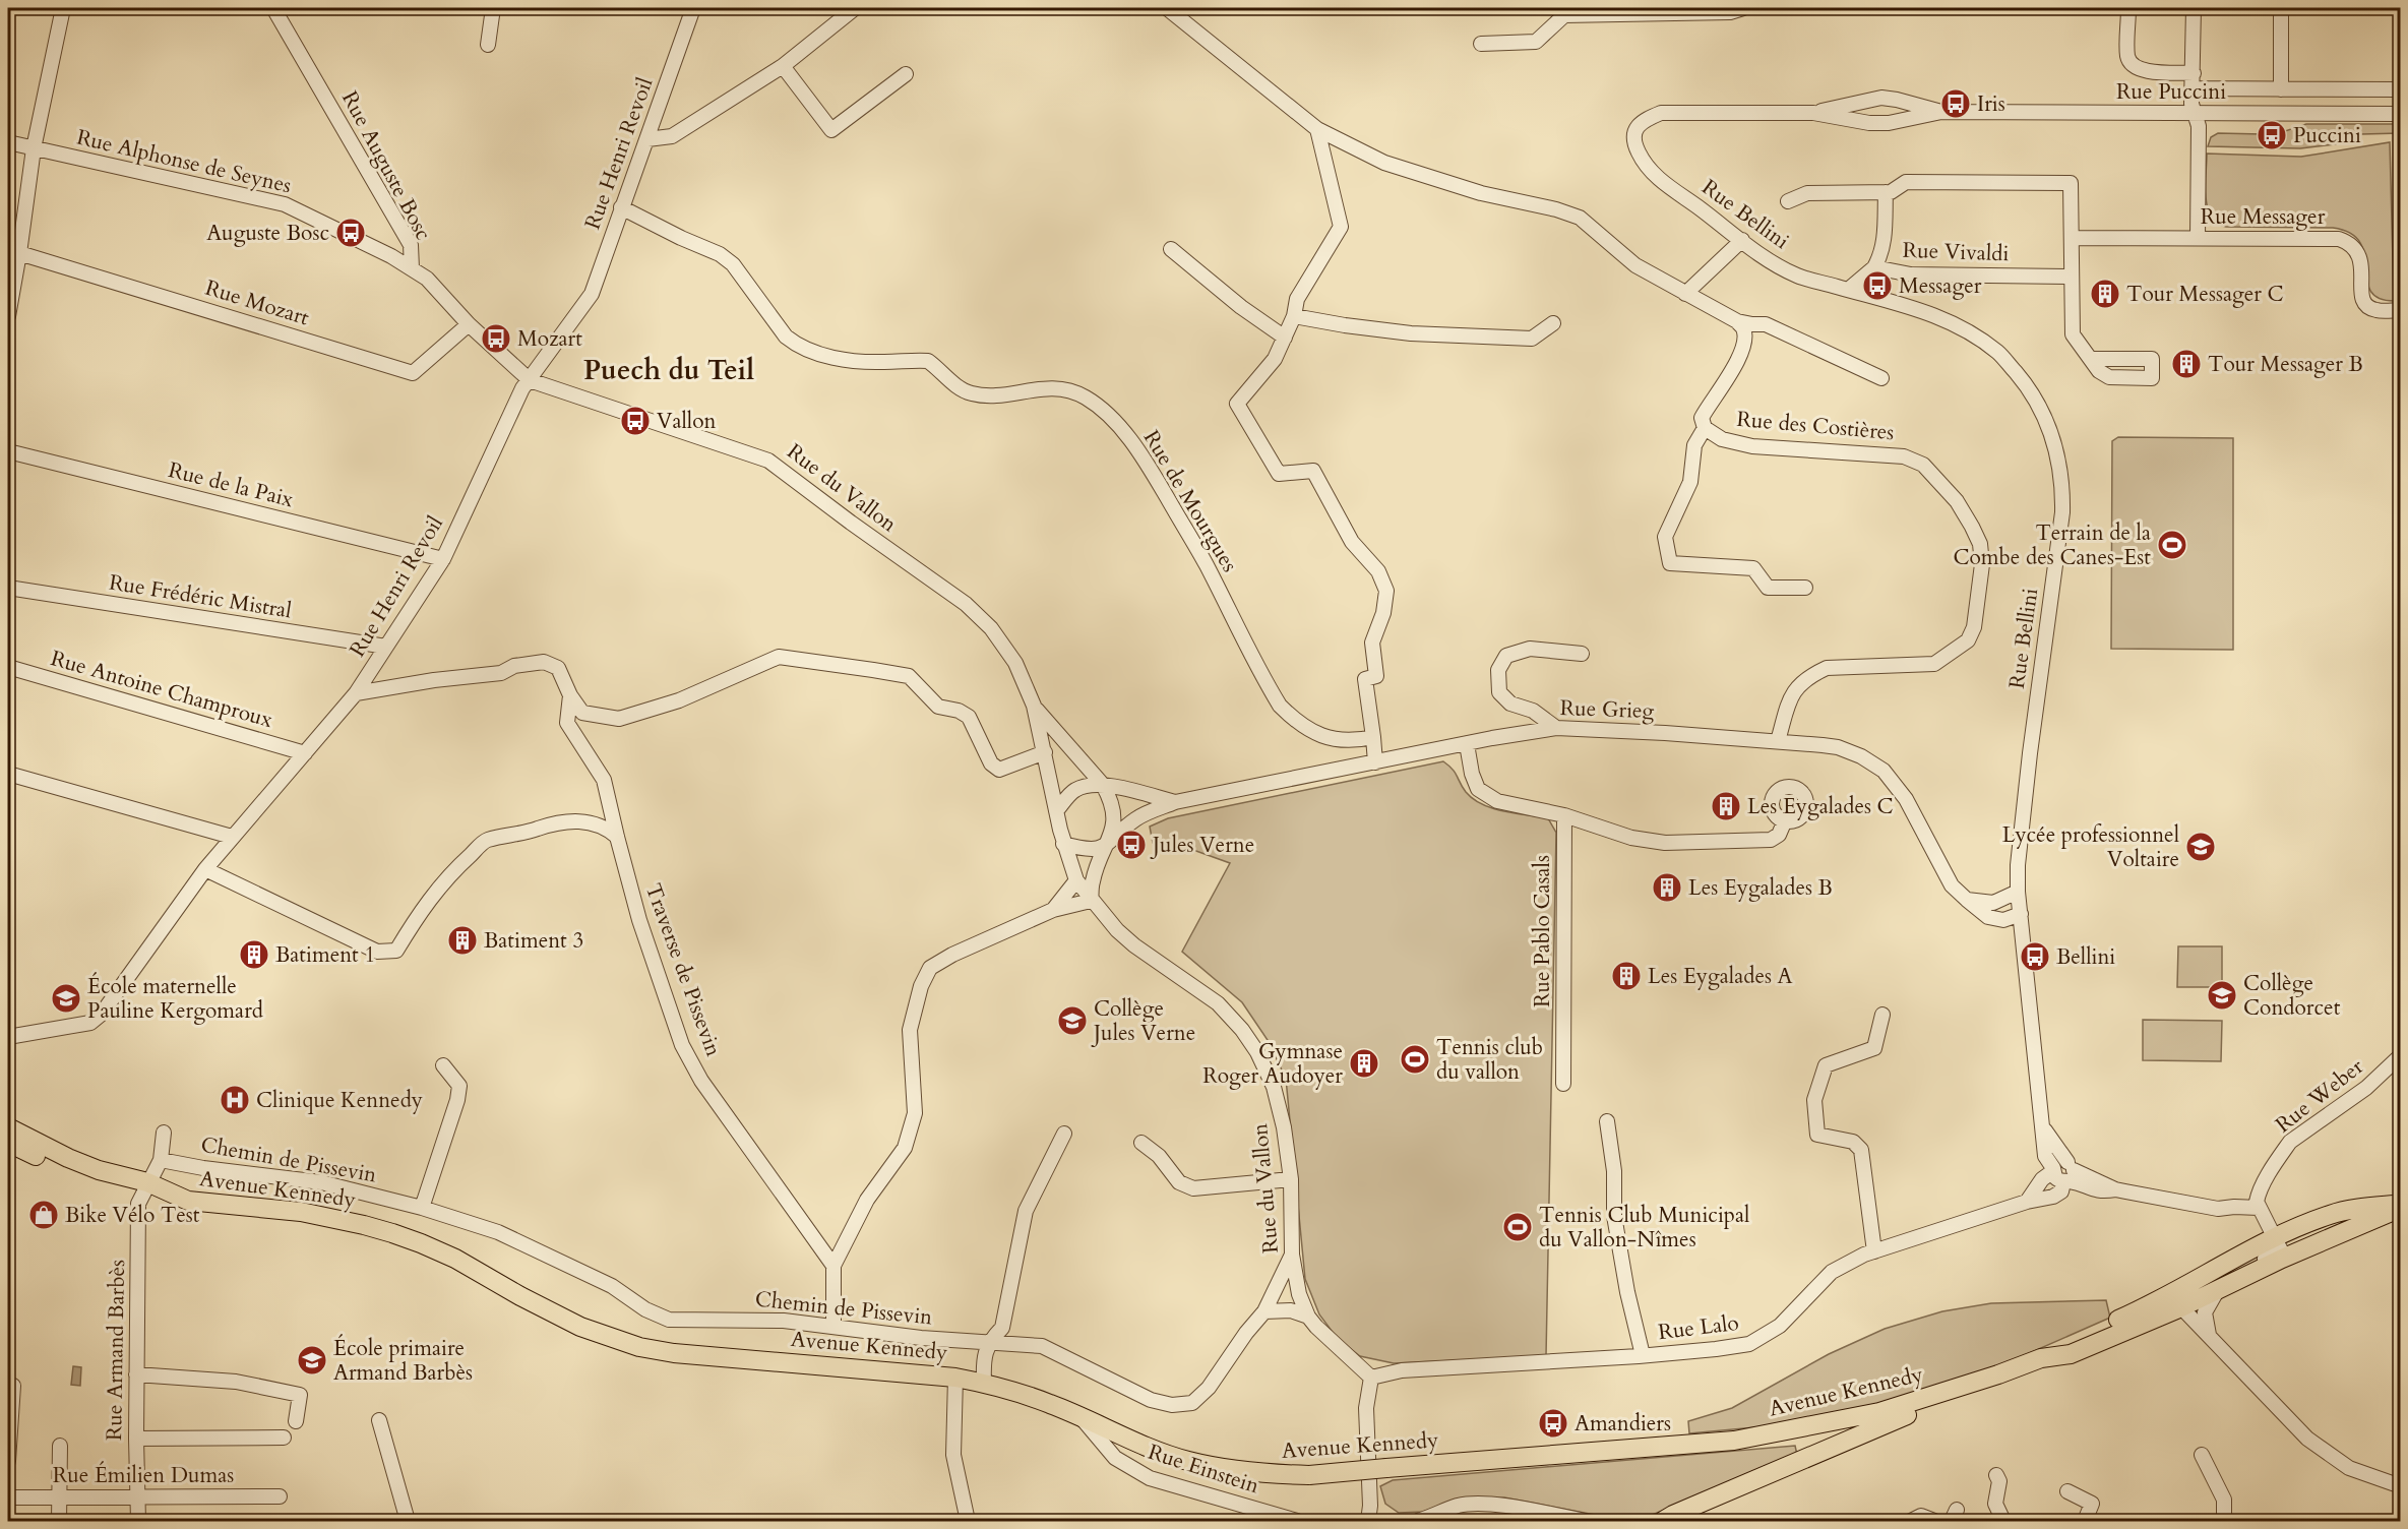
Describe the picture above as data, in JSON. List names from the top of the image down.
{
  "streets": {
    "main road": ["Avenue Kennedy"],
    "street": [
      "Rue Puccini",
      "Rue Henri Revoil",
      "Rue Alphonse de Seynes",
      "Rue Auguste Bosc",
      "Rue Bellini",
      "Rue Messager",
      "Rue Vivaldi",
      "Rue Mozart",
      "Rue des Costières",
      "Rue de la Paix",
      "Rue du Vallon",
      "Rue de Mourgues",
      "Rue Frédéric Mistral",
      "Rue Antoine Champroux",
      "Rue Grieg",
      "Rue Pablo Casals",
      "Traverse de Pissevin",
      "Rue Weber",
      "Chemin de Pissevin",
      "Rue Lalo",
      "Rue Armand Barbès",
      "Rue Einstein",
      "Rue Émilien Dumas"
    ]
  },
  "crossings": [
    ["Rue Puccini", "Rue Bellini"],
    ["Rue Henri Revoil", "Rue Auguste Bosc"],
    ["Rue Henri Revoil", "Rue de la Paix"],
    ["Rue Henri Revoil", "Rue du Vallon"],
    ["Rue Henri Revoil", "Rue de Mourgues"],
    ["Rue Henri Revoil", "Rue Frédéric Mistral"],
    ["Rue Henri Revoil", "Rue Antoine Champroux"],
    ["Rue Alphonse de Seynes", "Rue Auguste Bosc"],
    ["Rue Auguste Bosc", "Rue Mozart"],
    ["Rue Auguste Bosc", "Rue du Vallon"],
    ["Rue Bellini", "Rue Vivaldi"],
    ["Rue Bellini", "Rue Grieg"],
    ["Rue Bellini", "Rue Lalo"],
    ["Rue des Costières", "Rue Grieg"],
    ["Rue du Vallon", "Rue Grieg"],
    ["Rue du Vallon", "Chemin de Pissevin"],
    ["Rue du Vallon", "Rue Lalo"],
    ["Avenue Kennedy", "Rue Armand Barbès"],
    ["Avenue Kennedy", "Rue Einstein"],
    ["Rue Armand Barbès", "Rue Émilien Dumas"]
  ],
  "districts": ["Puech du Teil"],
  "places": {
    "bus stop": [
      "Iris",
      "Puccini",
      "Auguste Bosc",
      "Messager",
      "Mozart",
      "Vallon",
      "Jules Verne",
      "Bellini",
      "Amandiers"
    ],
    "building": [
      "Tour Messager C",
      "Tour Messager B",
      "Les Eygalades C",
      "Les Eygalades B",
      "Batiment 3",
      "Batiment 1",
      "Les Eygalades A",
      "Gymnase Roger Audoyer"
    ],
    "sports": ["Terrain de la Combe des Canes-Est", "Tennis club du vallon", "Tennis Club Municipal du Vallon-Nîmes"],
    "school or university": [
      "Lycée professionnel Voltaire",
      "Collège Condorcet",
      "École maternelle Pauline Kergomard",
      "Collège Jules Verne",
      "École primaire Armand Barbès"
    ],
    "hospital": ["Clinique Kennedy"],
    "shop": ["Bike Vélo Test"]
  }
}
